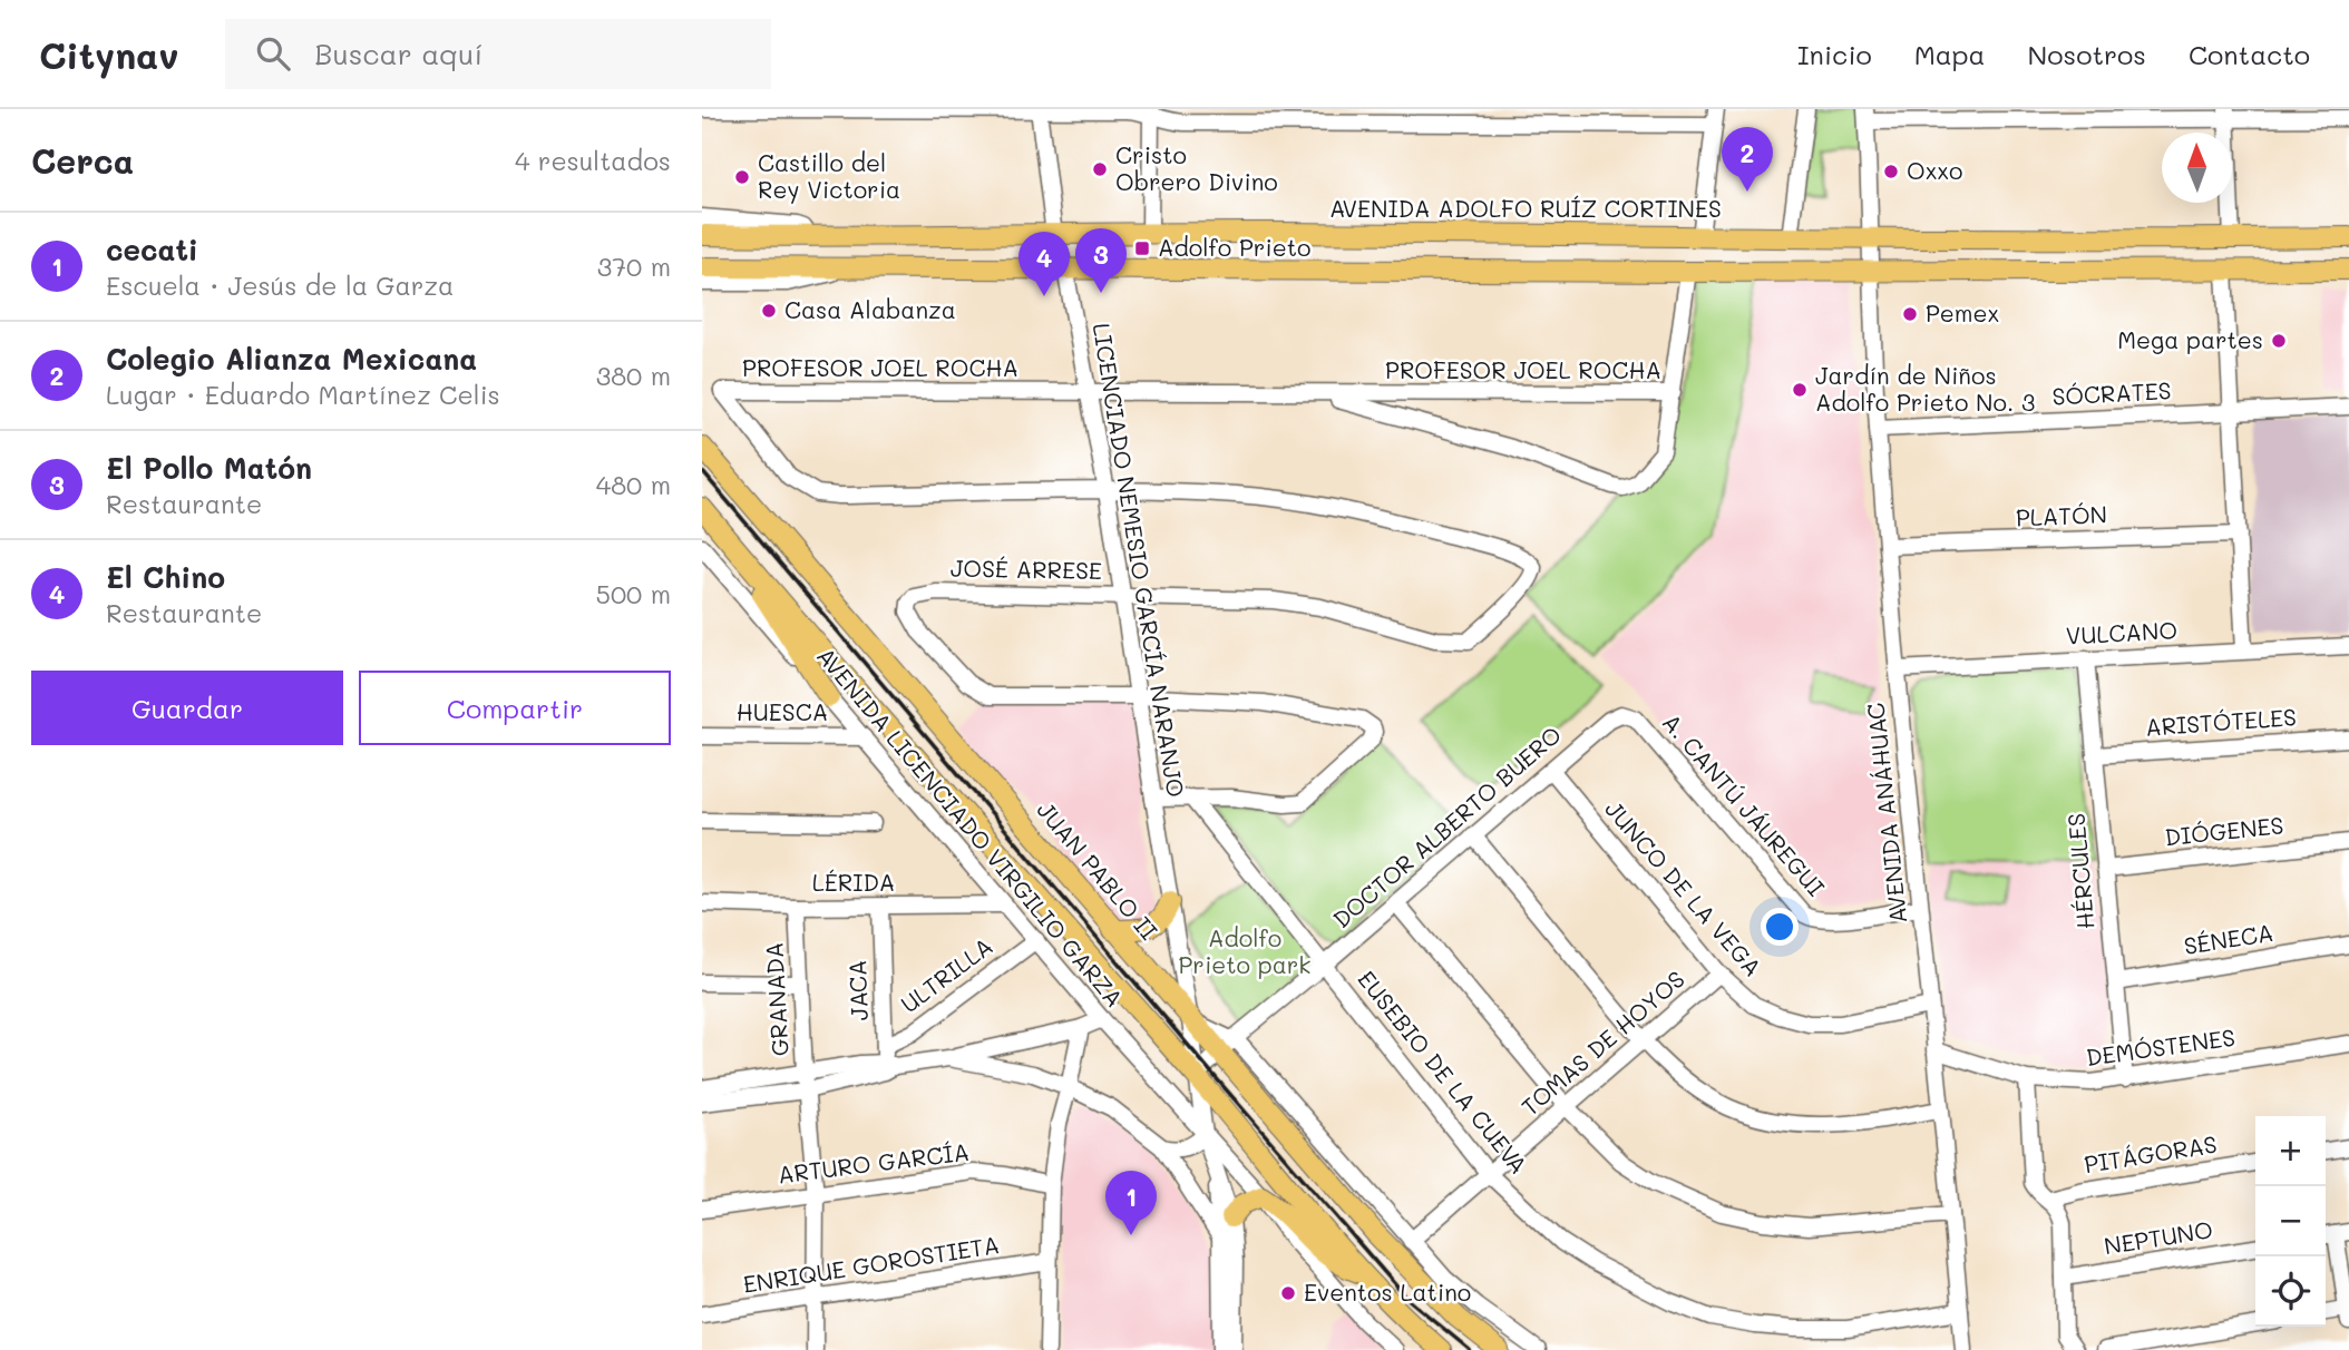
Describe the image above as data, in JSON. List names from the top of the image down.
{
  "streets": {
    "main road": ["AVENIDA ADOLFO RUÍZ CORTINES", "JUAN PABLO II"],
    "street": [
      "PROFESOR JOEL ROCHA",
      "SÓCRATES",
      "PLATÓN",
      "LICENCIADO NEMESIO GARCÍA NARANJO",
      "JOSÉ ARRESE",
      "VULCANO",
      "HUESCA",
      "ARISTÓTELES",
      "A. CANTÚ JÁUREGUI",
      "AVENIDA ANÁHUAC",
      "AVENIDA LICENCIADO VIRGILIO GARZA",
      "DOCTOR ALBERTO BUERO",
      "DIÓGENES",
      "HÉRCULES",
      "LÉRIDA",
      "JUNCO DE LA VEGA",
      "SÉNECA",
      "ULTRILLA",
      "JACA",
      "GRANADA",
      "TOMAS DE HOYOS",
      "DEMÓSTENES",
      "EUSEBIO DE LA CUEVA",
      "PITÁGORAS",
      "ARTURO GARCÍA",
      "NEPTUNO",
      "ENRIQUE GOROSTIETA"
    ]
  },
  "crossings": [
    ["AVENIDA ADOLFO RUÍZ CORTINES", "LICENCIADO NEMESIO GARCÍA NARANJO"],
    ["AVENIDA ADOLFO RUÍZ CORTINES", "AVENIDA ANÁHUAC"],
    ["PROFESOR JOEL ROCHA", "LICENCIADO NEMESIO GARCÍA NARANJO"],
    ["PROFESOR JOEL ROCHA", "JOSÉ ARRESE"],
    ["SÓCRATES", "AVENIDA ANÁHUAC"],
    ["PLATÓN", "AVENIDA ANÁHUAC"],
    ["LICENCIADO NEMESIO GARCÍA NARANJO", "JOSÉ ARRESE"],
    ["LICENCIADO NEMESIO GARCÍA NARANJO", "AVENIDA LICENCIADO VIRGILIO GARZA"],
    ["LICENCIADO NEMESIO GARCÍA NARANJO", "DOCTOR ALBERTO BUERO"],
    ["LICENCIADO NEMESIO GARCÍA NARANJO", "JUAN PABLO II"],
    ["VULCANO", "AVENIDA ANÁHUAC"],
    ["VULCANO", "HÉRCULES"],
    ["HUESCA", "AVENIDA LICENCIADO VIRGILIO GARZA"],
    ["ARISTÓTELES", "HÉRCULES"],
    ["A. CANTÚ JÁUREGUI", "AVENIDA ANÁHUAC"],
    ["A. CANTÚ JÁUREGUI", "DOCTOR ALBERTO BUERO"],
    ["AVENIDA ANÁHUAC", "JUNCO DE LA VEGA"],
    ["AVENIDA ANÁHUAC", "DEMÓSTENES"],
    ["AVENIDA ANÁHUAC", "EUSEBIO DE LA CUEVA"],
    ["AVENIDA LICENCIADO VIRGILIO GARZA", "LÉRIDA"],
    ["AVENIDA LICENCIADO VIRGILIO GARZA", "ULTRILLA"],
    ["DOCTOR ALBERTO BUERO", "JUAN PABLO II"],
    ["DOCTOR ALBERTO BUERO", "JUNCO DE LA VEGA"],
    ["DOCTOR ALBERTO BUERO", "EUSEBIO DE LA CUEVA"],
    ["DIÓGENES", "HÉRCULES"],
    ["HÉRCULES", "SÉNECA"],
    ["HÉRCULES", "DEMÓSTENES"],
    ["LÉRIDA", "JACA"],
    ["LÉRIDA", "GRANADA"],
    ["JUNCO DE LA VEGA", "TOMAS DE HOYOS"],
    ["ULTRILLA", "JACA"],
    ["GRANADA", "ARTURO GARCÍA"],
    ["GRANADA", "ENRIQUE GOROSTIETA"],
    ["TOMAS DE HOYOS", "EUSEBIO DE LA CUEVA"]
  ],
  "parks": ["Adolfo Prieto park"],
  "places": {
    "other": [
      "Cristo Obrero Divino",
      "Oxxo",
      "Castillo del Rey Victoria",
      "Casa Alabanza",
      "Pemex",
      "Mega partes",
      "Jardín de Niños Adolfo Prieto No. 3",
      "Eventos Latino"
    ],
    "transit": ["Adolfo Prieto"]
  },
  "north": "top",
  "page": {
    "header": "Citynav",
    "search": "Buscar aquí",
    "nav": [
      "Inicio",
      "Mapa",
      "Nosotros",
      "Contacto"
    ],
    "heading": ["Cerca", "4 resultados"],
    "pins": [
      "2",
      "3",
      "4",
      "1"
    ],
    "list": [
      {
        "mark": "1",
        "name": "cecati",
        "note": "Escuela · Jesús de la Garza",
        "value": "370 m"
      },
      {
        "mark": "2",
        "name": "Colegio Alianza Mexicana",
        "note": "Lugar · Eduardo Martínez Celis",
        "value": "380 m"
      },
      {
        "mark": "3",
        "name": "El Pollo Matón",
        "note": "Restaurante",
        "value": "480 m"
      },
      {
        "mark": "4",
        "name": "El Chino",
        "note": "Restaurante",
        "value": "500 m"
      }
    ],
    "buttons": ["Guardar", "Compartir"],
    "map_buttons": ["+", "−"]
  }
}
